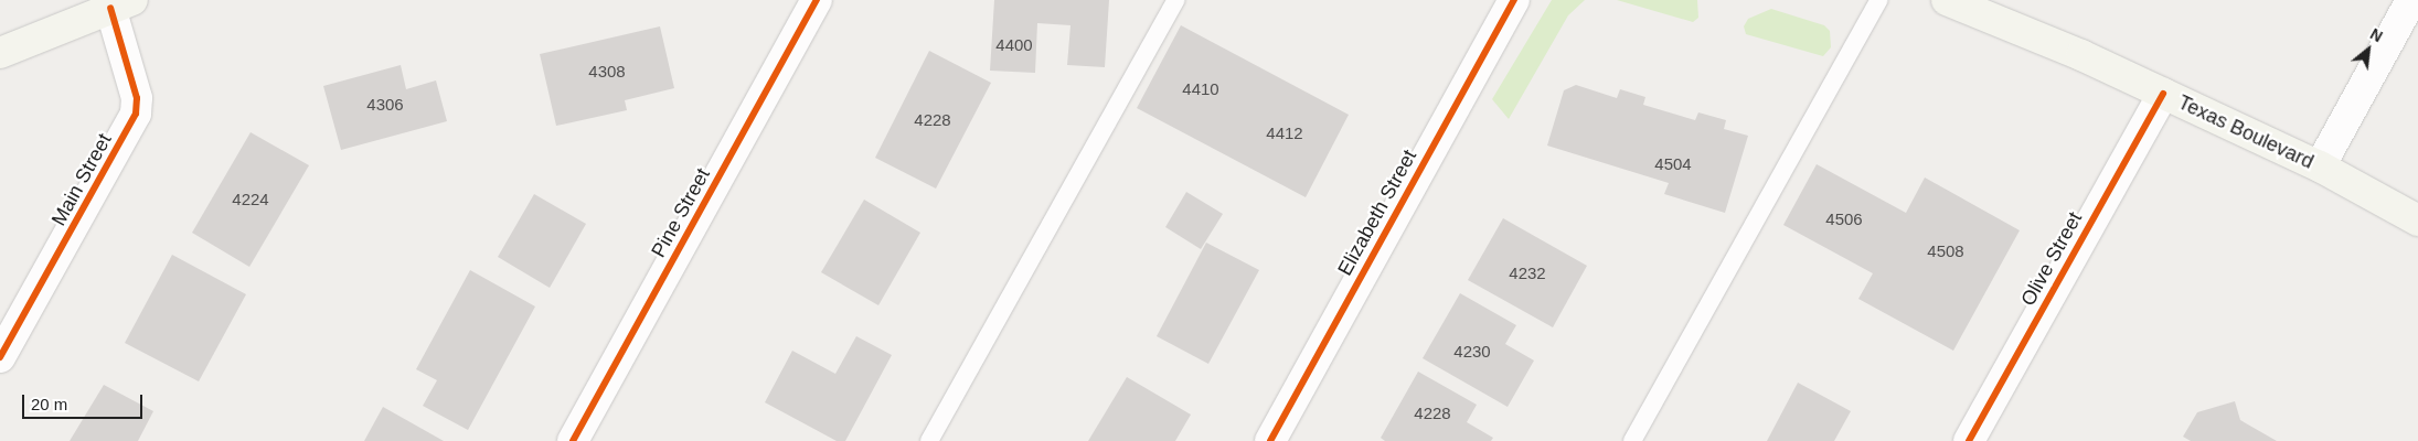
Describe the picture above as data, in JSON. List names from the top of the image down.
{
  "streets": {
    "main road": ["Texas Boulevard"],
    "street": [
      "Main Street",
      "Pine Street",
      "Elizabeth Street",
      "Olive Street"
    ]
  },
  "crossings": [
    ["Texas Boulevard", "Olive Street"]
  ],
  "house_numbers": [
    "4400",
    "4308",
    "4410",
    "4306",
    "4228",
    "4412",
    "4504",
    "4224",
    "4506",
    "4508",
    "4232",
    "4230",
    "4228"
  ],
  "scale_bar": "20 m",
  "north": "top right"
}
